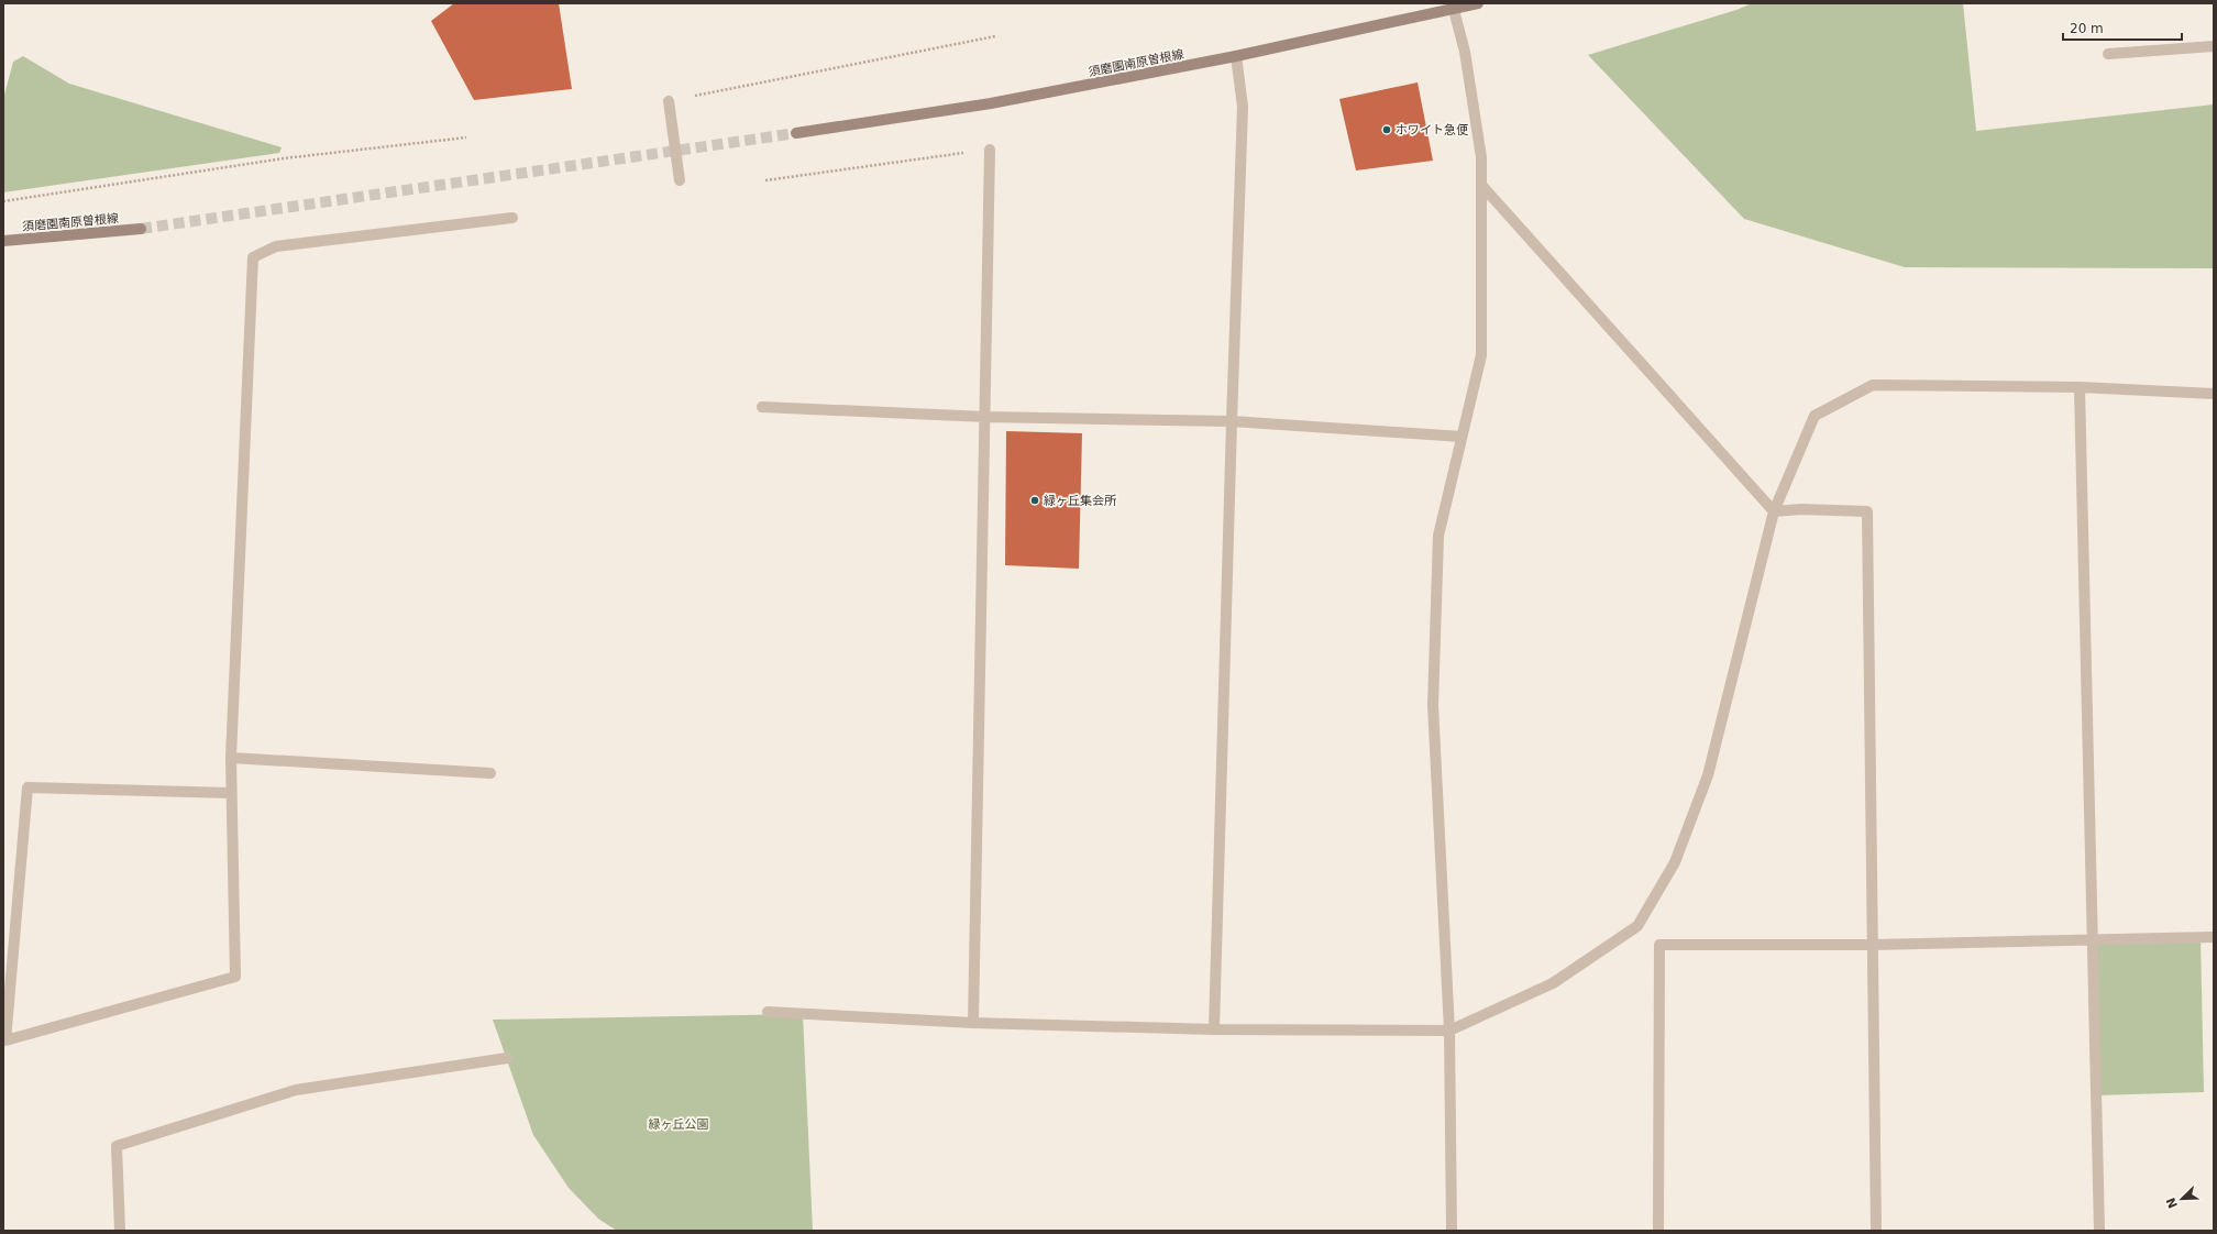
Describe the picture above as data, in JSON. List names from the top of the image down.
{
  "streets": {
    "main road": ["須磨園南原曽根線"]
  },
  "parks": ["緑ヶ丘公園"],
  "places": ["ホワイト急便", "緑ヶ丘集会所"],
  "scale_bar": "20 m",
  "north": "bottom left"
}
